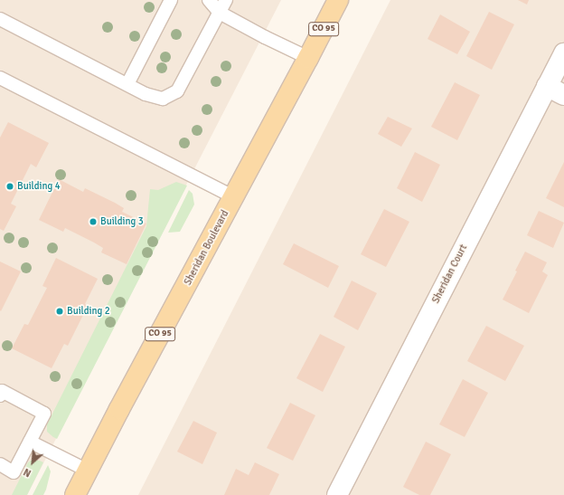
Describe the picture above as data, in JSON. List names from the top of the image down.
{
  "streets": {
    "main road": ["CO 95", "Sheridan Boulevard"],
    "street": ["Sheridan Court"]
  },
  "places": ["Building 4", "Building 3", "Building 2"],
  "north": "bottom left"
}
